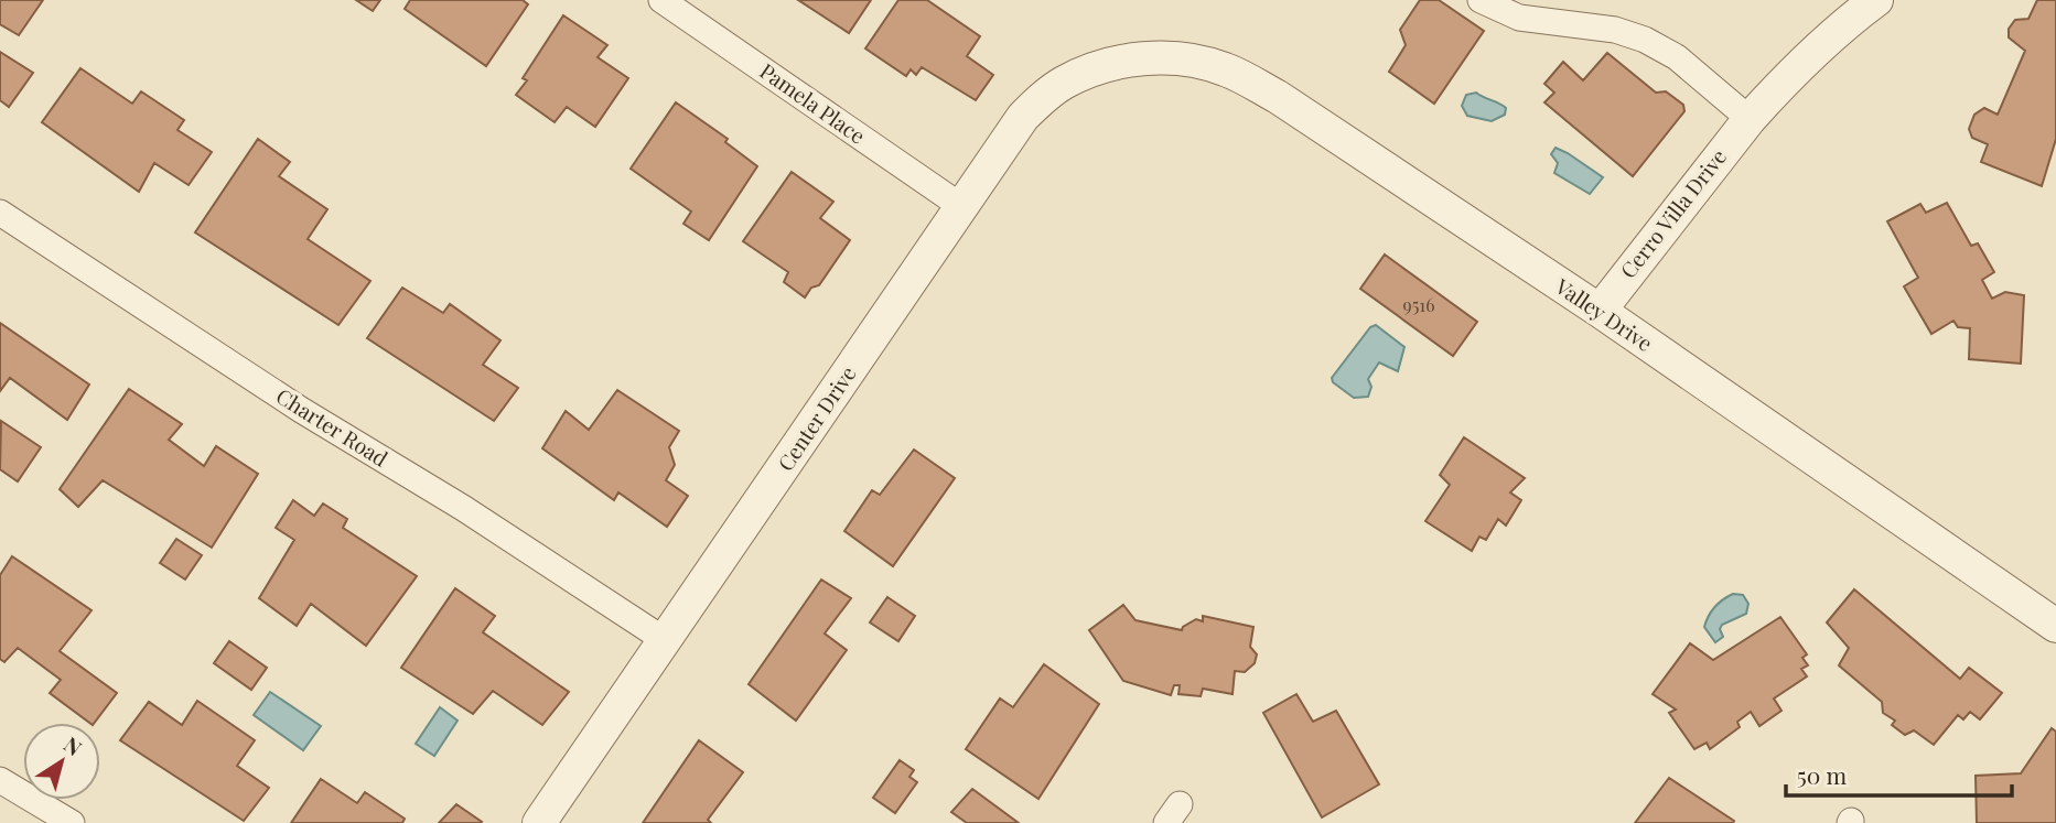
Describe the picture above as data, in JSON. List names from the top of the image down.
{
  "streets": {
    "street": [
      "Pamela Place",
      "Cerro Villa Drive",
      "Valley Drive",
      "Center Drive",
      "Charter Road"
    ]
  },
  "crossings": [
    ["Pamela Place", "Center Drive"],
    ["Cerro Villa Drive", "Valley Drive"],
    ["Valley Drive", "Center Drive"],
    ["Center Drive", "Charter Road"]
  ],
  "house_numbers": ["9516"],
  "scale_bar": "50 m",
  "north": "top right"
}
